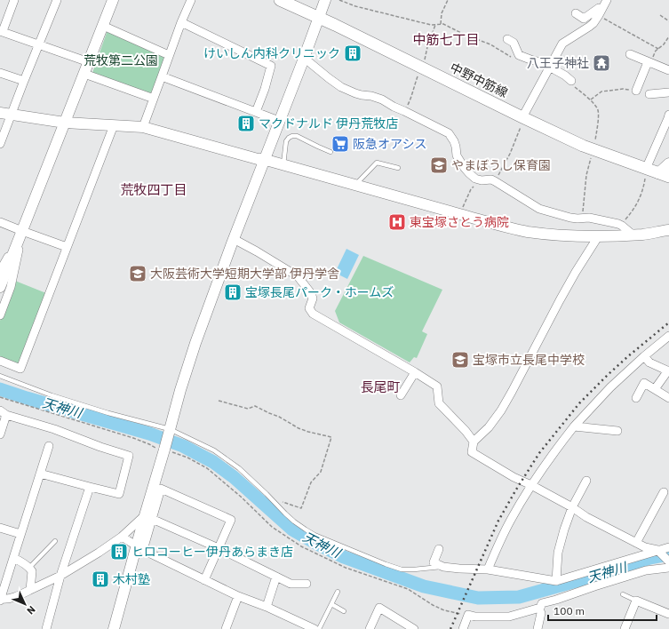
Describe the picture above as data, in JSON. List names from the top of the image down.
{
  "streets": {
    "main road": ["中野中筋線"]
  },
  "districts": ["中筋七丁目", "荒牧四丁目", "長尾町"],
  "water": ["天神川"],
  "parks": ["荒牧第二公園"],
  "places": {
    "building": [
      "けいしん内科クリニック",
      "マクドナルド 伊丹荒牧店",
      "宝塚長尾パーク・ホームズ",
      "ヒロコーヒー伊丹あらまき店",
      "木村塾"
    ],
    "temple": ["八王子神社"],
    "supermarket": ["阪急オアシス"],
    "school or university": ["やまぼうし保育園", "大阪芸術大学短期大学部 伊丹学舎", "宝塚市立長尾中学校"],
    "hospital": ["東宝塚さとう病院"]
  },
  "scale_bar": "100 m",
  "north": "bottom right"
}
